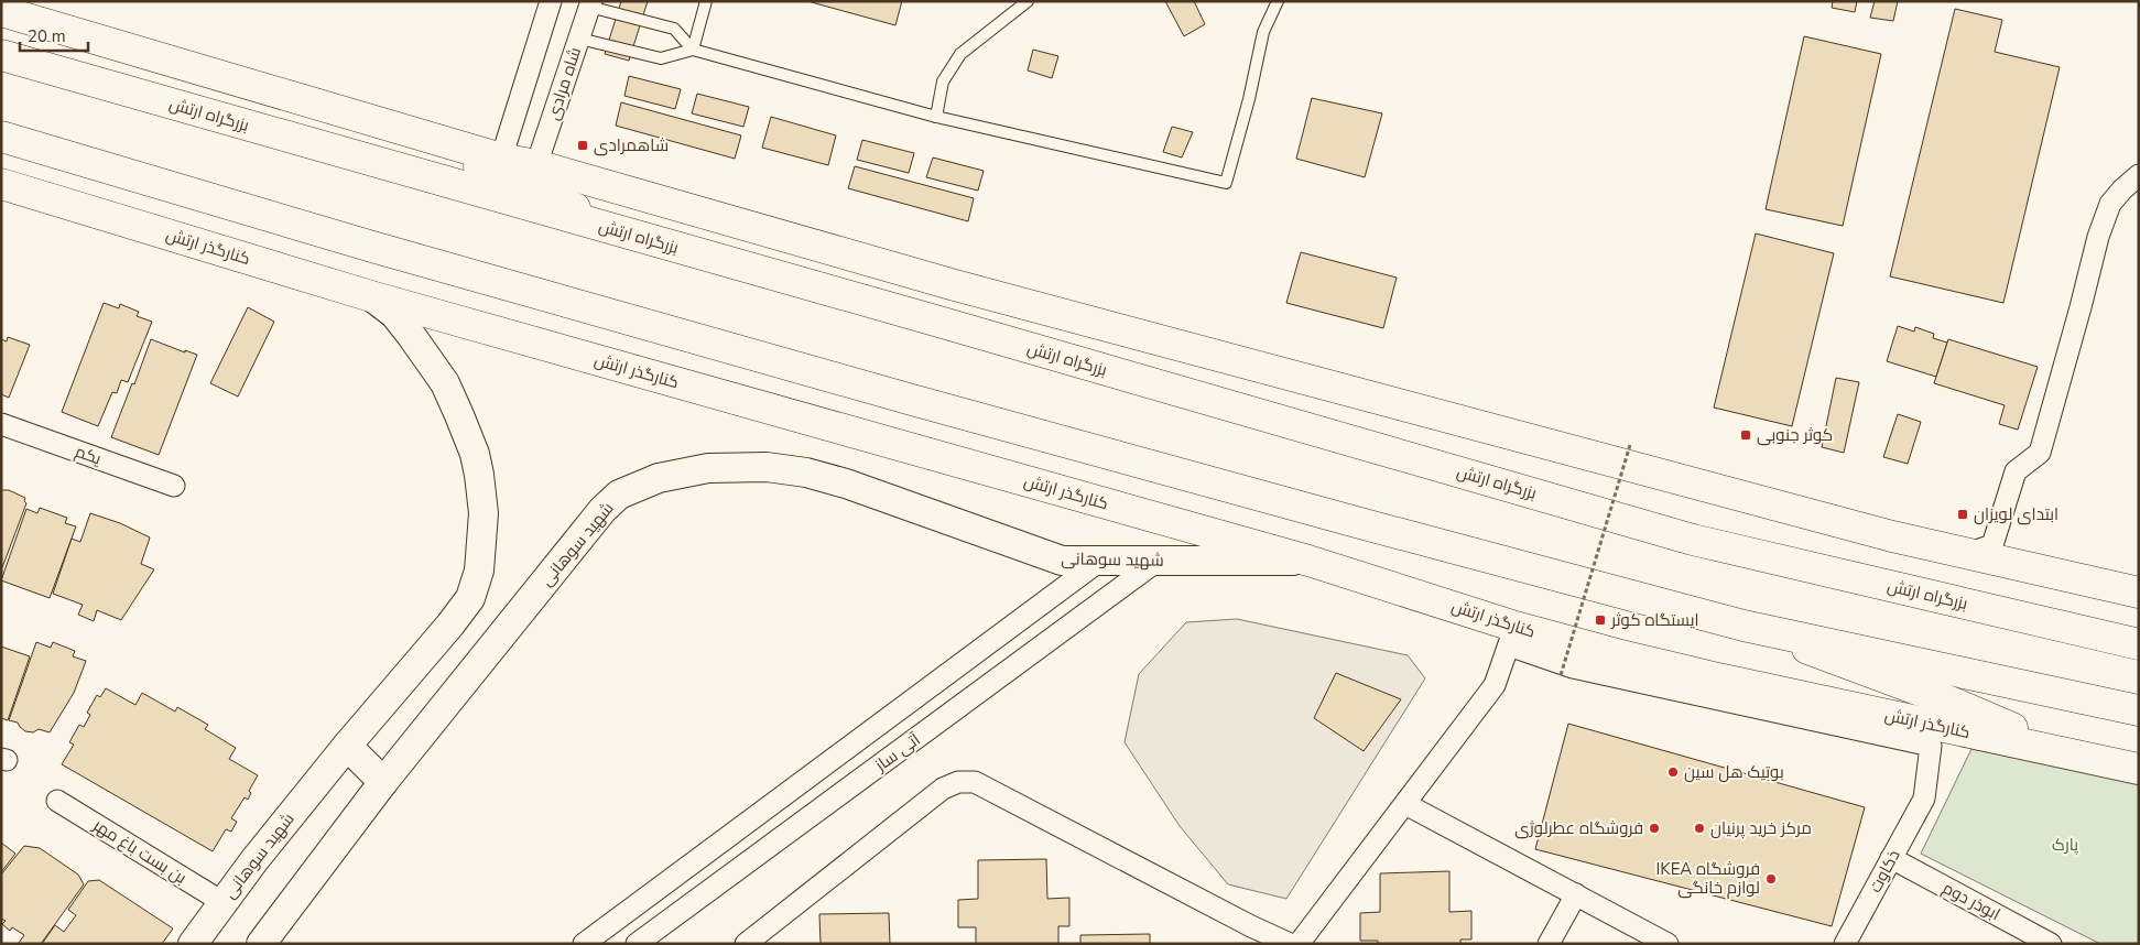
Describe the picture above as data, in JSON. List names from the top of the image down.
{
  "streets": {
    "main road": ["بزرگراه ارتش", "کنارگذر ارتش", "شهید سوهانی"],
    "street": [
      "شاه مرادی",
      "یکم",
      "آتی ساز",
      "بن بست باغ مهر",
      "ذکاوت",
      "ابوذر دوم"
    ]
  },
  "crossings": [
    ["کنارگذر ارتش", "شهید سوهانی"],
    ["کنارگذر ارتش", "ذکاوت"],
    ["شهید سوهانی", "آتی ساز"],
    ["شهید سوهانی", "بن بست باغ مهر"],
    ["ذکاوت", "ابوذر دوم"]
  ],
  "parks": ["پارک"],
  "places": {
    "transit": [
      "شاهمرادی",
      "کوثر جنوبی",
      "ابتدای لویزان",
      "ایستگاه کوثر"
    ],
    "other": [
      "بوتیک هل سین",
      "فروشگاه عطرلوژی",
      "مرکز خرید پرنیان",
      "IKEA فروشگاه لوازم خانگی"
    ]
  },
  "scale_bar": "20 m"
}
